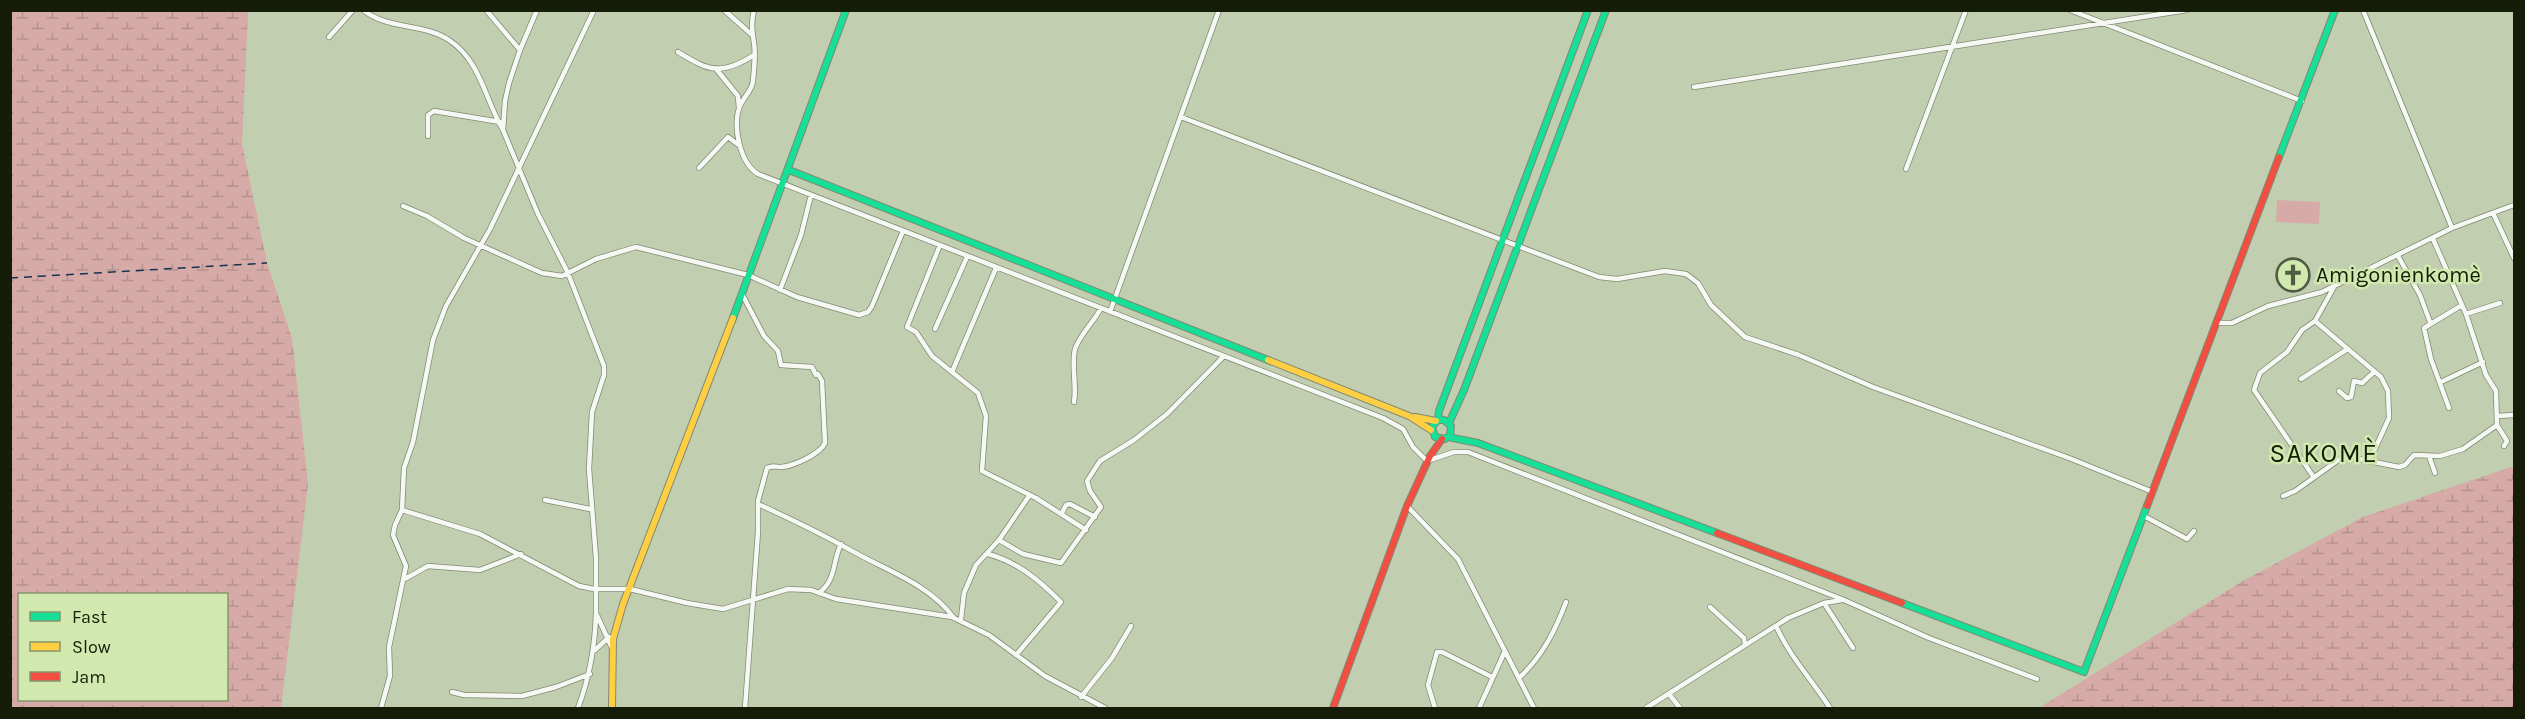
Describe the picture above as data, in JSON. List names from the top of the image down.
{
  "districts": ["SAKOMÈ"],
  "places": {
    "church": ["Amigonienkomè"]
  },
  "legend": ["Fast", "Slow", "Jam"]
}
